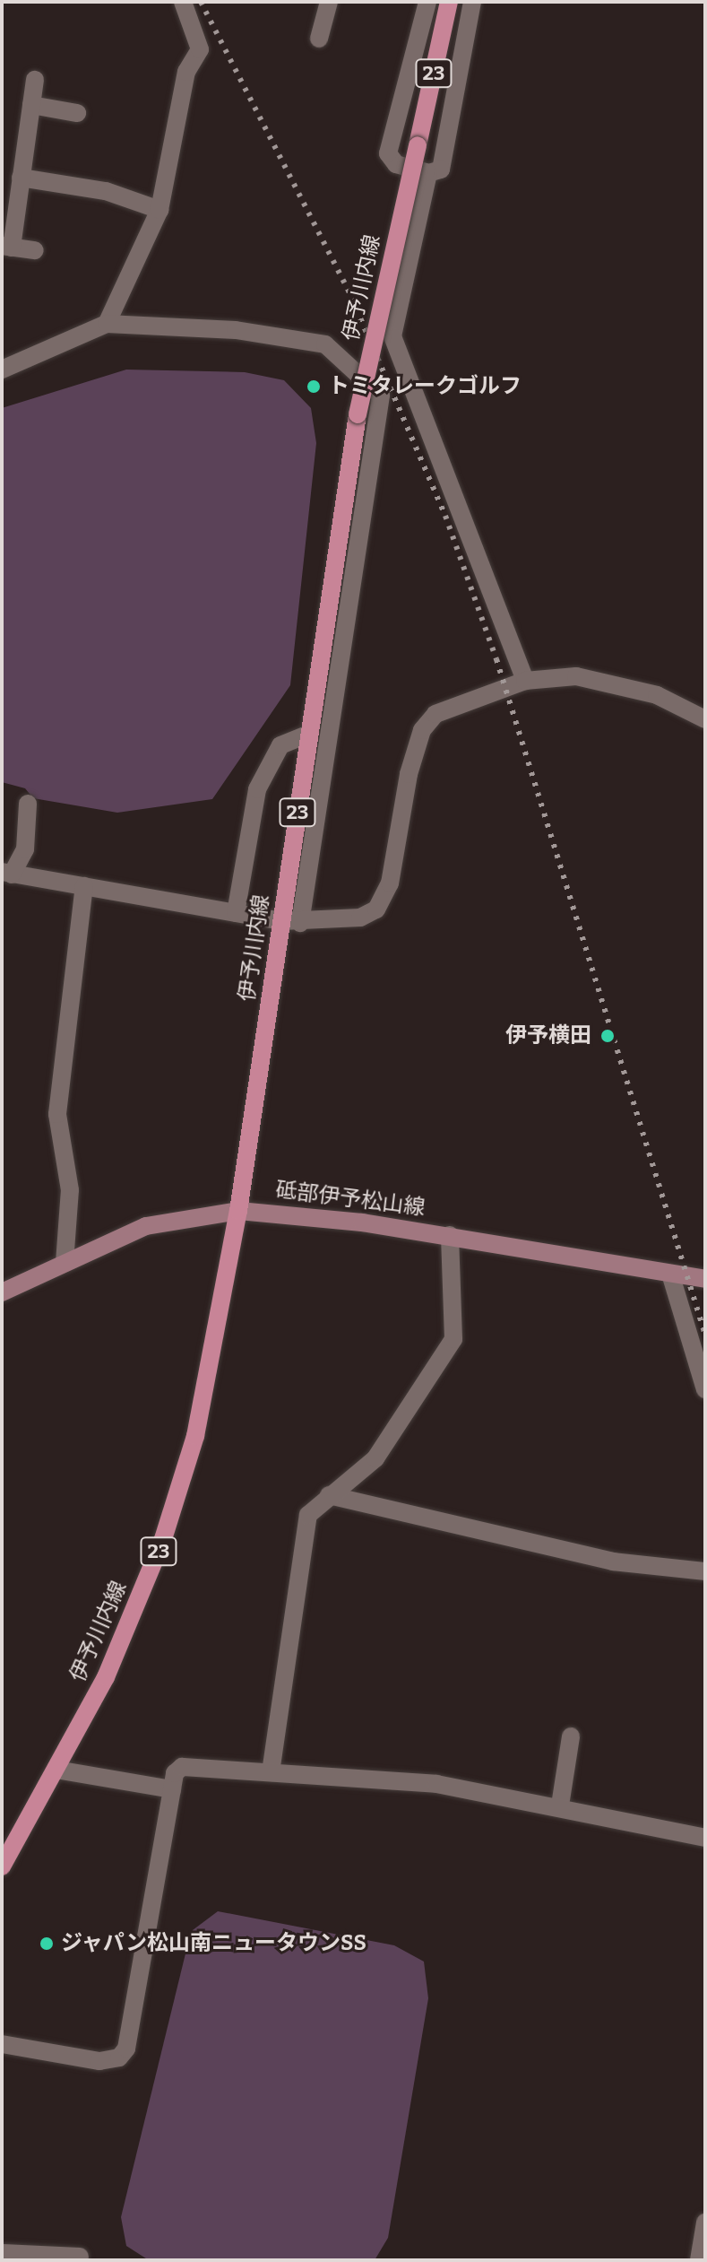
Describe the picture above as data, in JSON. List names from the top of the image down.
{
  "streets": {
    "main road": ["23", "伊予川内線", "砥部伊予松山線"]
  },
  "crossings": [
    ["伊予川内線", "砥部伊予松山線"]
  ],
  "places": ["トミタレークゴルフ", "伊予横田", "ジャパン松山南ニュータウンSS"]
}
